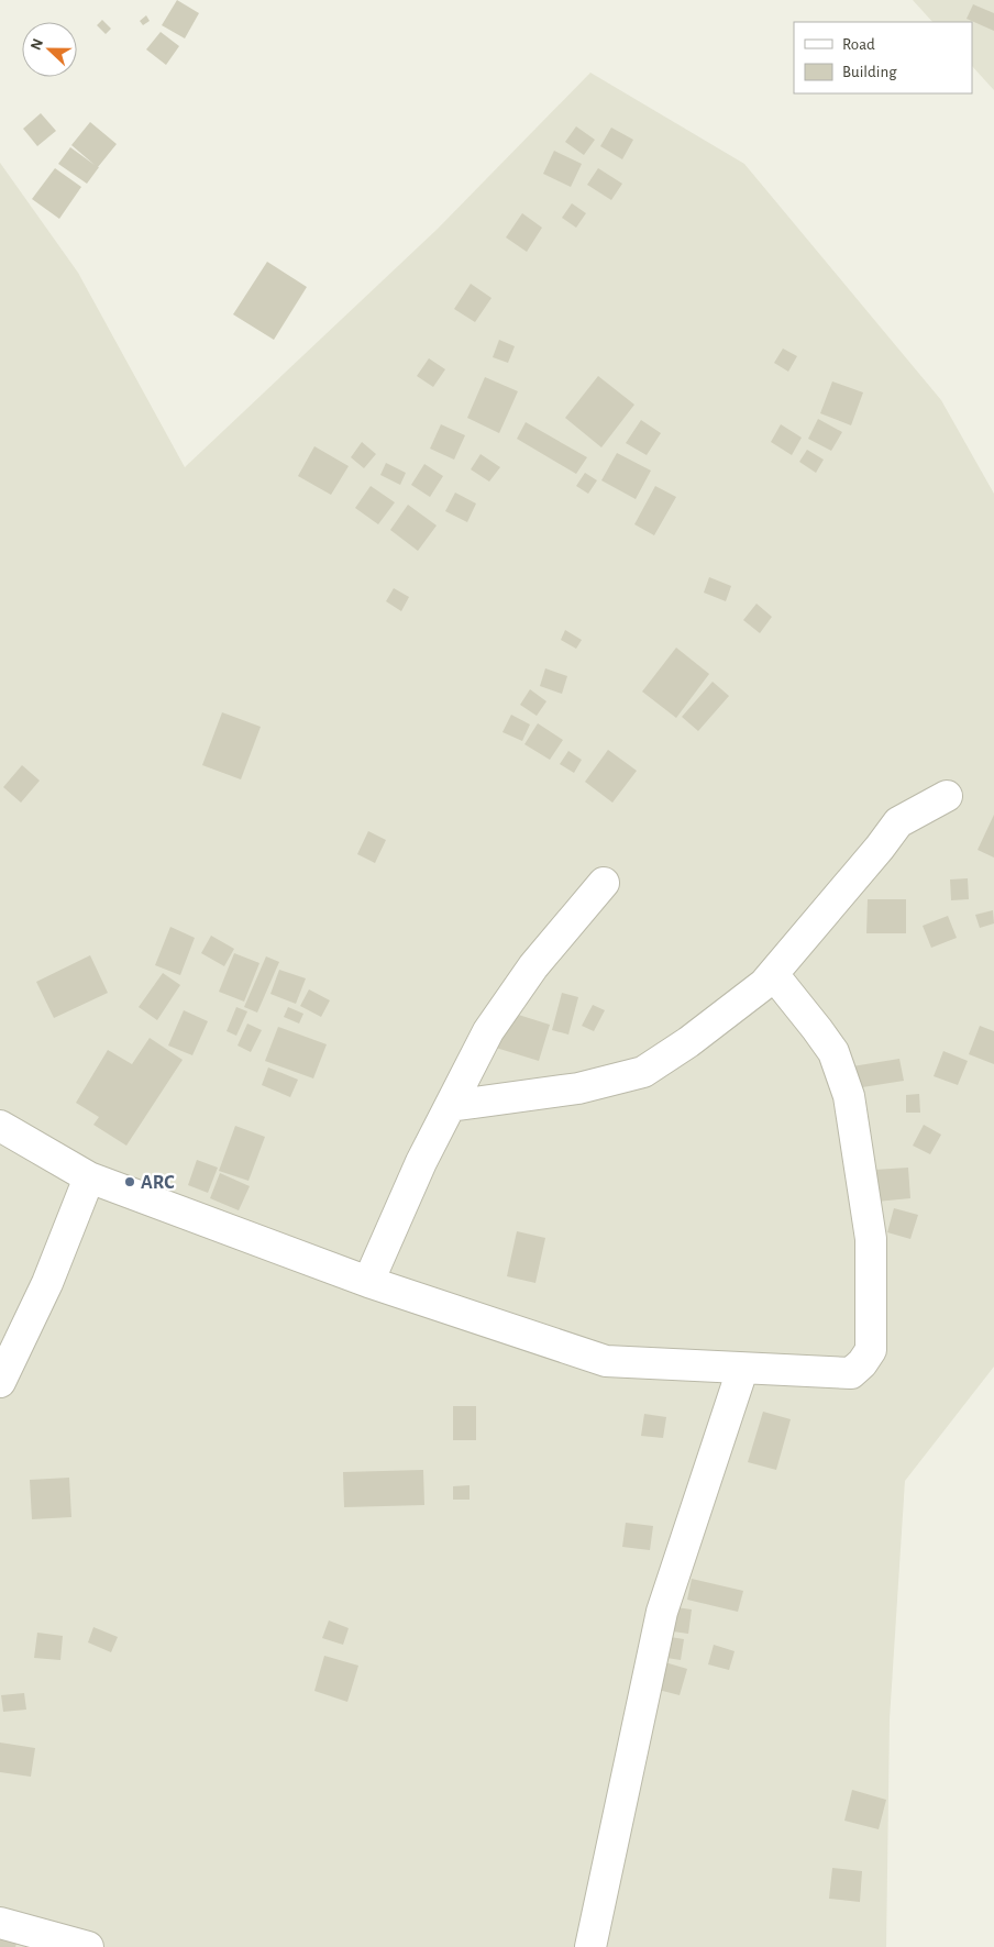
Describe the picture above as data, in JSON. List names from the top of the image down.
{
  "places": ["ARC"],
  "legend": ["Road", "Building"],
  "north": "left"
}
